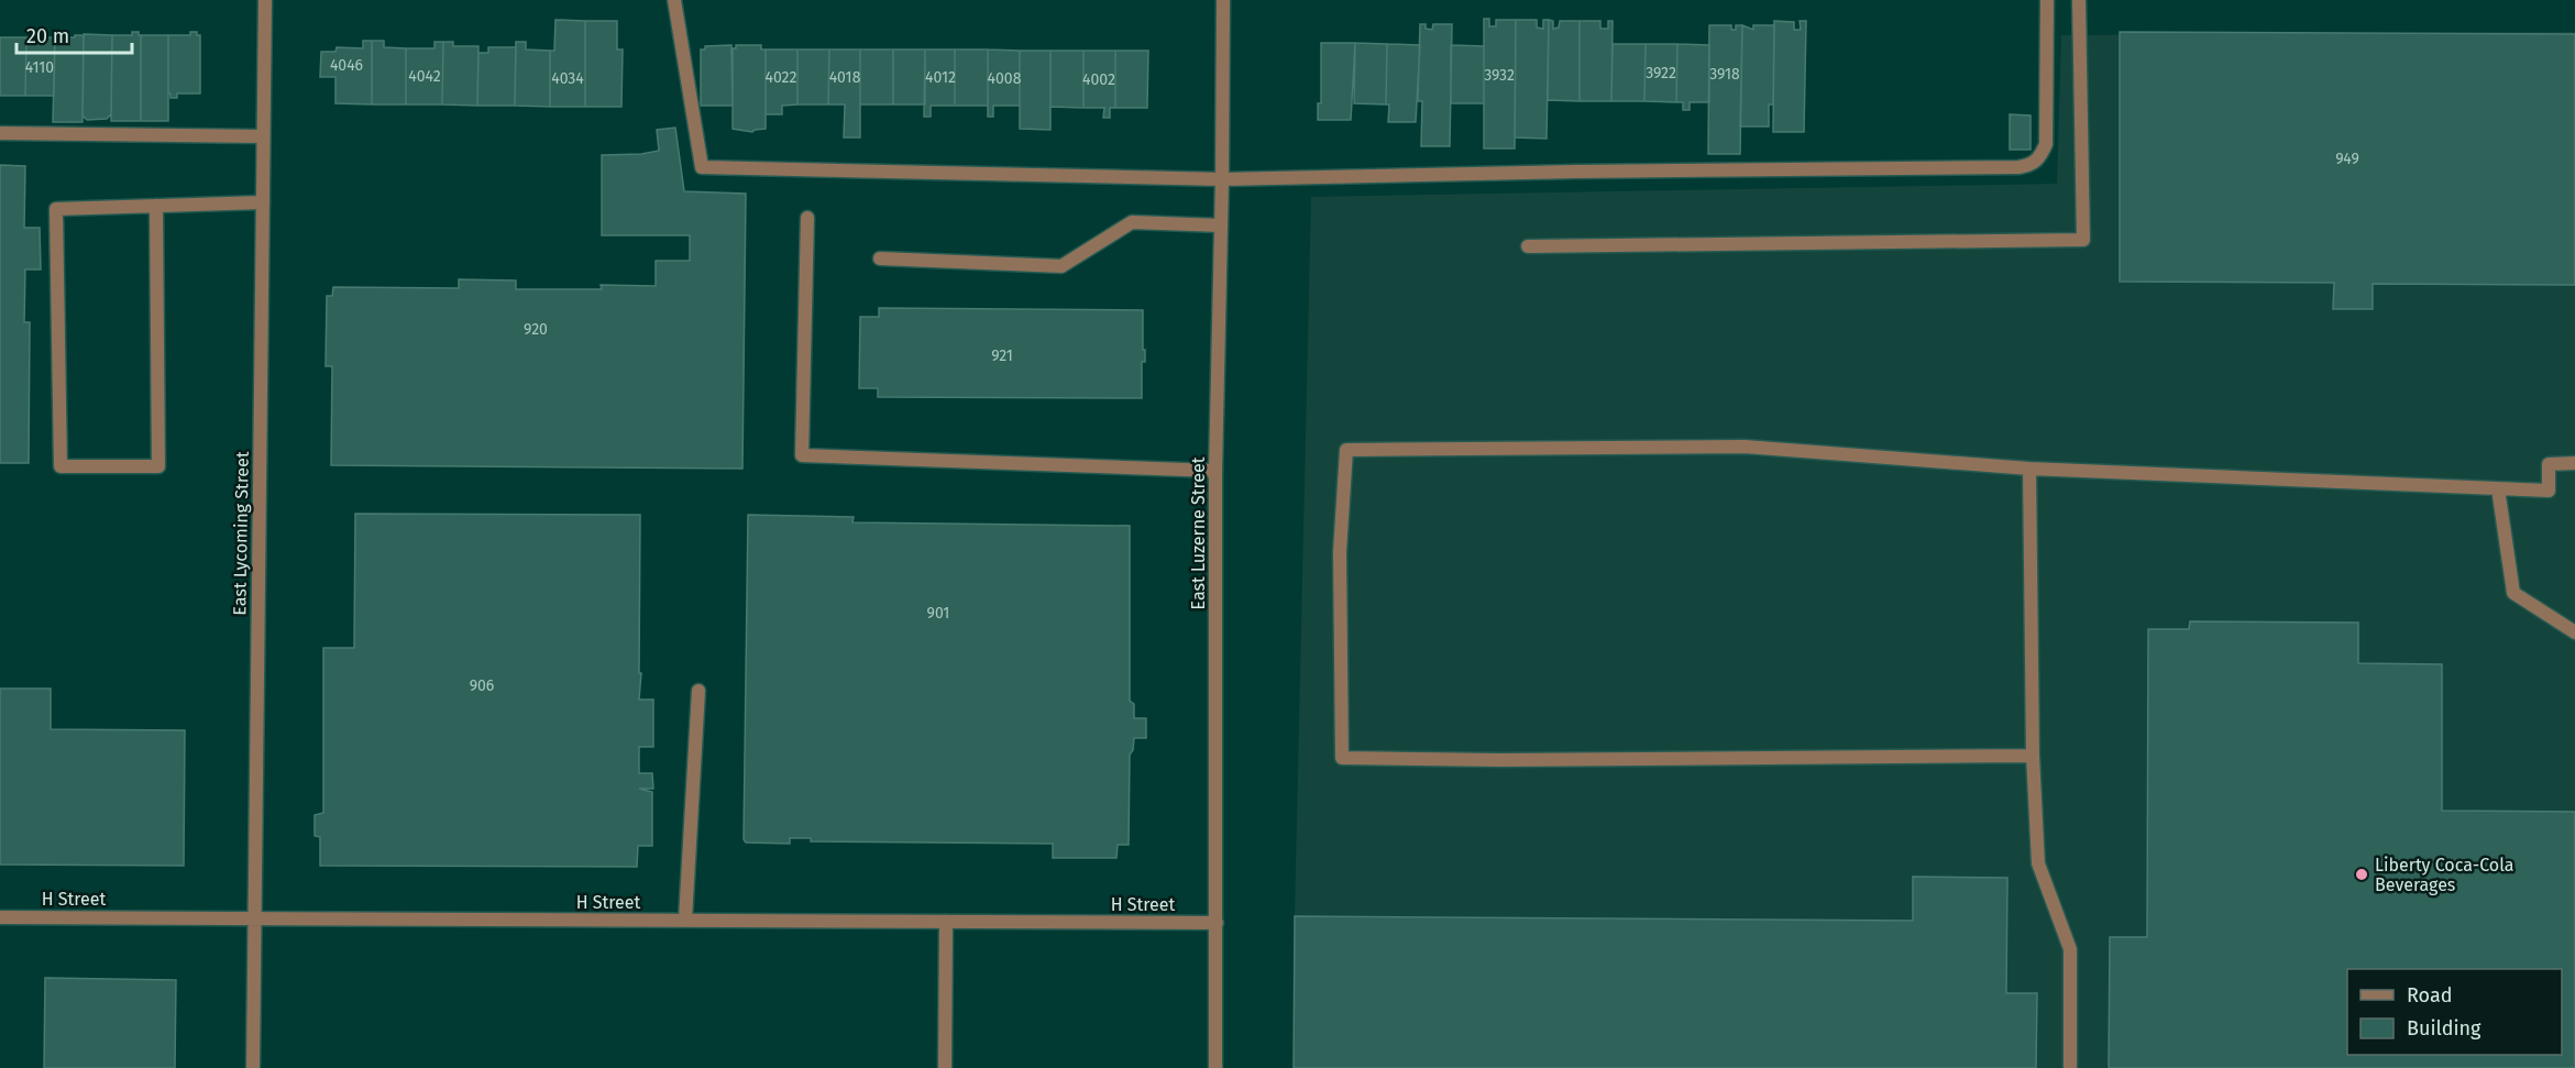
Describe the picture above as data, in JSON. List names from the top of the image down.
{
  "streets": {
    "street": ["East Lycoming Street", "East Luzerne Street", "H Street"]
  },
  "crossings": [
    ["East Lycoming Street", "H Street"],
    ["East Luzerne Street", "H Street"]
  ],
  "places": ["Liberty Coca-Cola Beverages"],
  "house_numbers": [
    "4046",
    "4110",
    "3922",
    "3918",
    "3932",
    "4042",
    "4022",
    "4018",
    "4012",
    "4034",
    "4008",
    "4002",
    "949",
    "920",
    "921",
    "901",
    "906"
  ],
  "legend": ["Road", "Building"],
  "scale_bar": "20 m"
}
